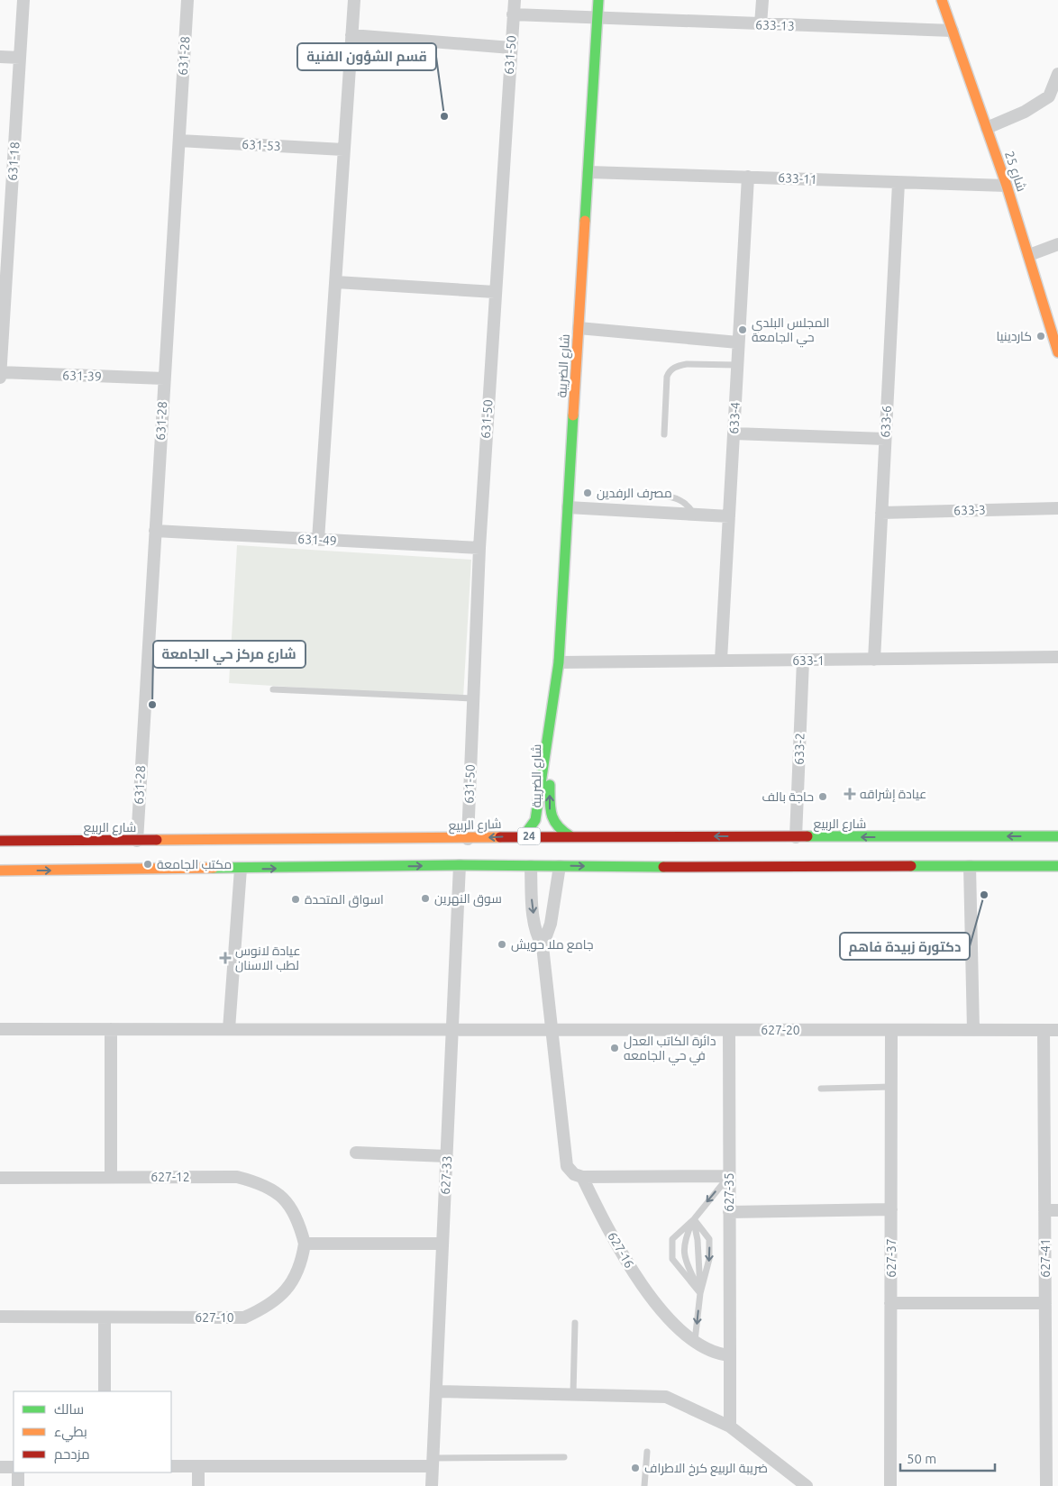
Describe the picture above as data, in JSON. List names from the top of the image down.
{
  "streets": {
    "main road": [
      "شارع 25",
      "شارع الضريبة",
      "شارع الربيع",
      "24"
    ],
    "street": [
      "633-13",
      "631-50",
      "631-28",
      "631-53",
      "631-18",
      "633-11",
      "631-39",
      "633-4",
      "633-6",
      "633-3",
      "631-49",
      "633-1",
      "633-2",
      "627-20",
      "627-33",
      "627-12",
      "627-35",
      "627-16",
      "627-37",
      "627-41",
      "627-10"
    ]
  },
  "crossings": [
    ["633-13", "631-50"],
    ["633-13", "شارع 25"],
    ["633-13", "شارع الضريبة"],
    ["631-50", "631-49"],
    ["631-50", "شارع الربيع"],
    ["631-28", "631-53"],
    ["631-28", "631-39"],
    ["631-28", "631-49"],
    ["631-28", "شارع الربيع"],
    ["631-18", "631-39"],
    ["شارع 25", "633-11"],
    ["633-11", "شارع الضريبة"],
    ["633-11", "633-4"],
    ["633-11", "633-6"],
    ["شارع الضريبة", "633-1"],
    ["شارع الضريبة", "شارع الربيع"],
    ["633-4", "633-1"],
    ["633-6", "633-3"],
    ["633-6", "633-1"],
    ["633-1", "633-2"],
    ["633-2", "شارع الربيع"],
    ["627-20", "627-33"],
    ["627-20", "627-35"],
    ["627-20", "627-16"],
    ["627-20", "627-37"],
    ["627-20", "627-41"],
    ["627-12", "627-10"],
    ["627-35", "627-16"]
  ],
  "places": {
    "other": [
      "قسم الشؤون الفنية",
      "المجلس البلدي حي الجامعة",
      "كاردينيا",
      "مصرف الرفدين",
      "شارع مركز حي الجامعة",
      "حاجة بالف",
      "مكتب الجامعة",
      "دكتورة زبيدة فاهم",
      "سوق النهرين",
      "اسواق المتحدة",
      "جامع ملا حويش",
      "دائرة الكاتب العدل في حي الجامعه",
      "ضريبة الربيع كرخ الاطراف"
    ],
    "health": ["عيادة إشراقه", "عيادة لانوس لطب الاسنان"]
  },
  "legend": ["سالك", "بطيء", "مزدحم"],
  "scale_bar": "50 m"
}
